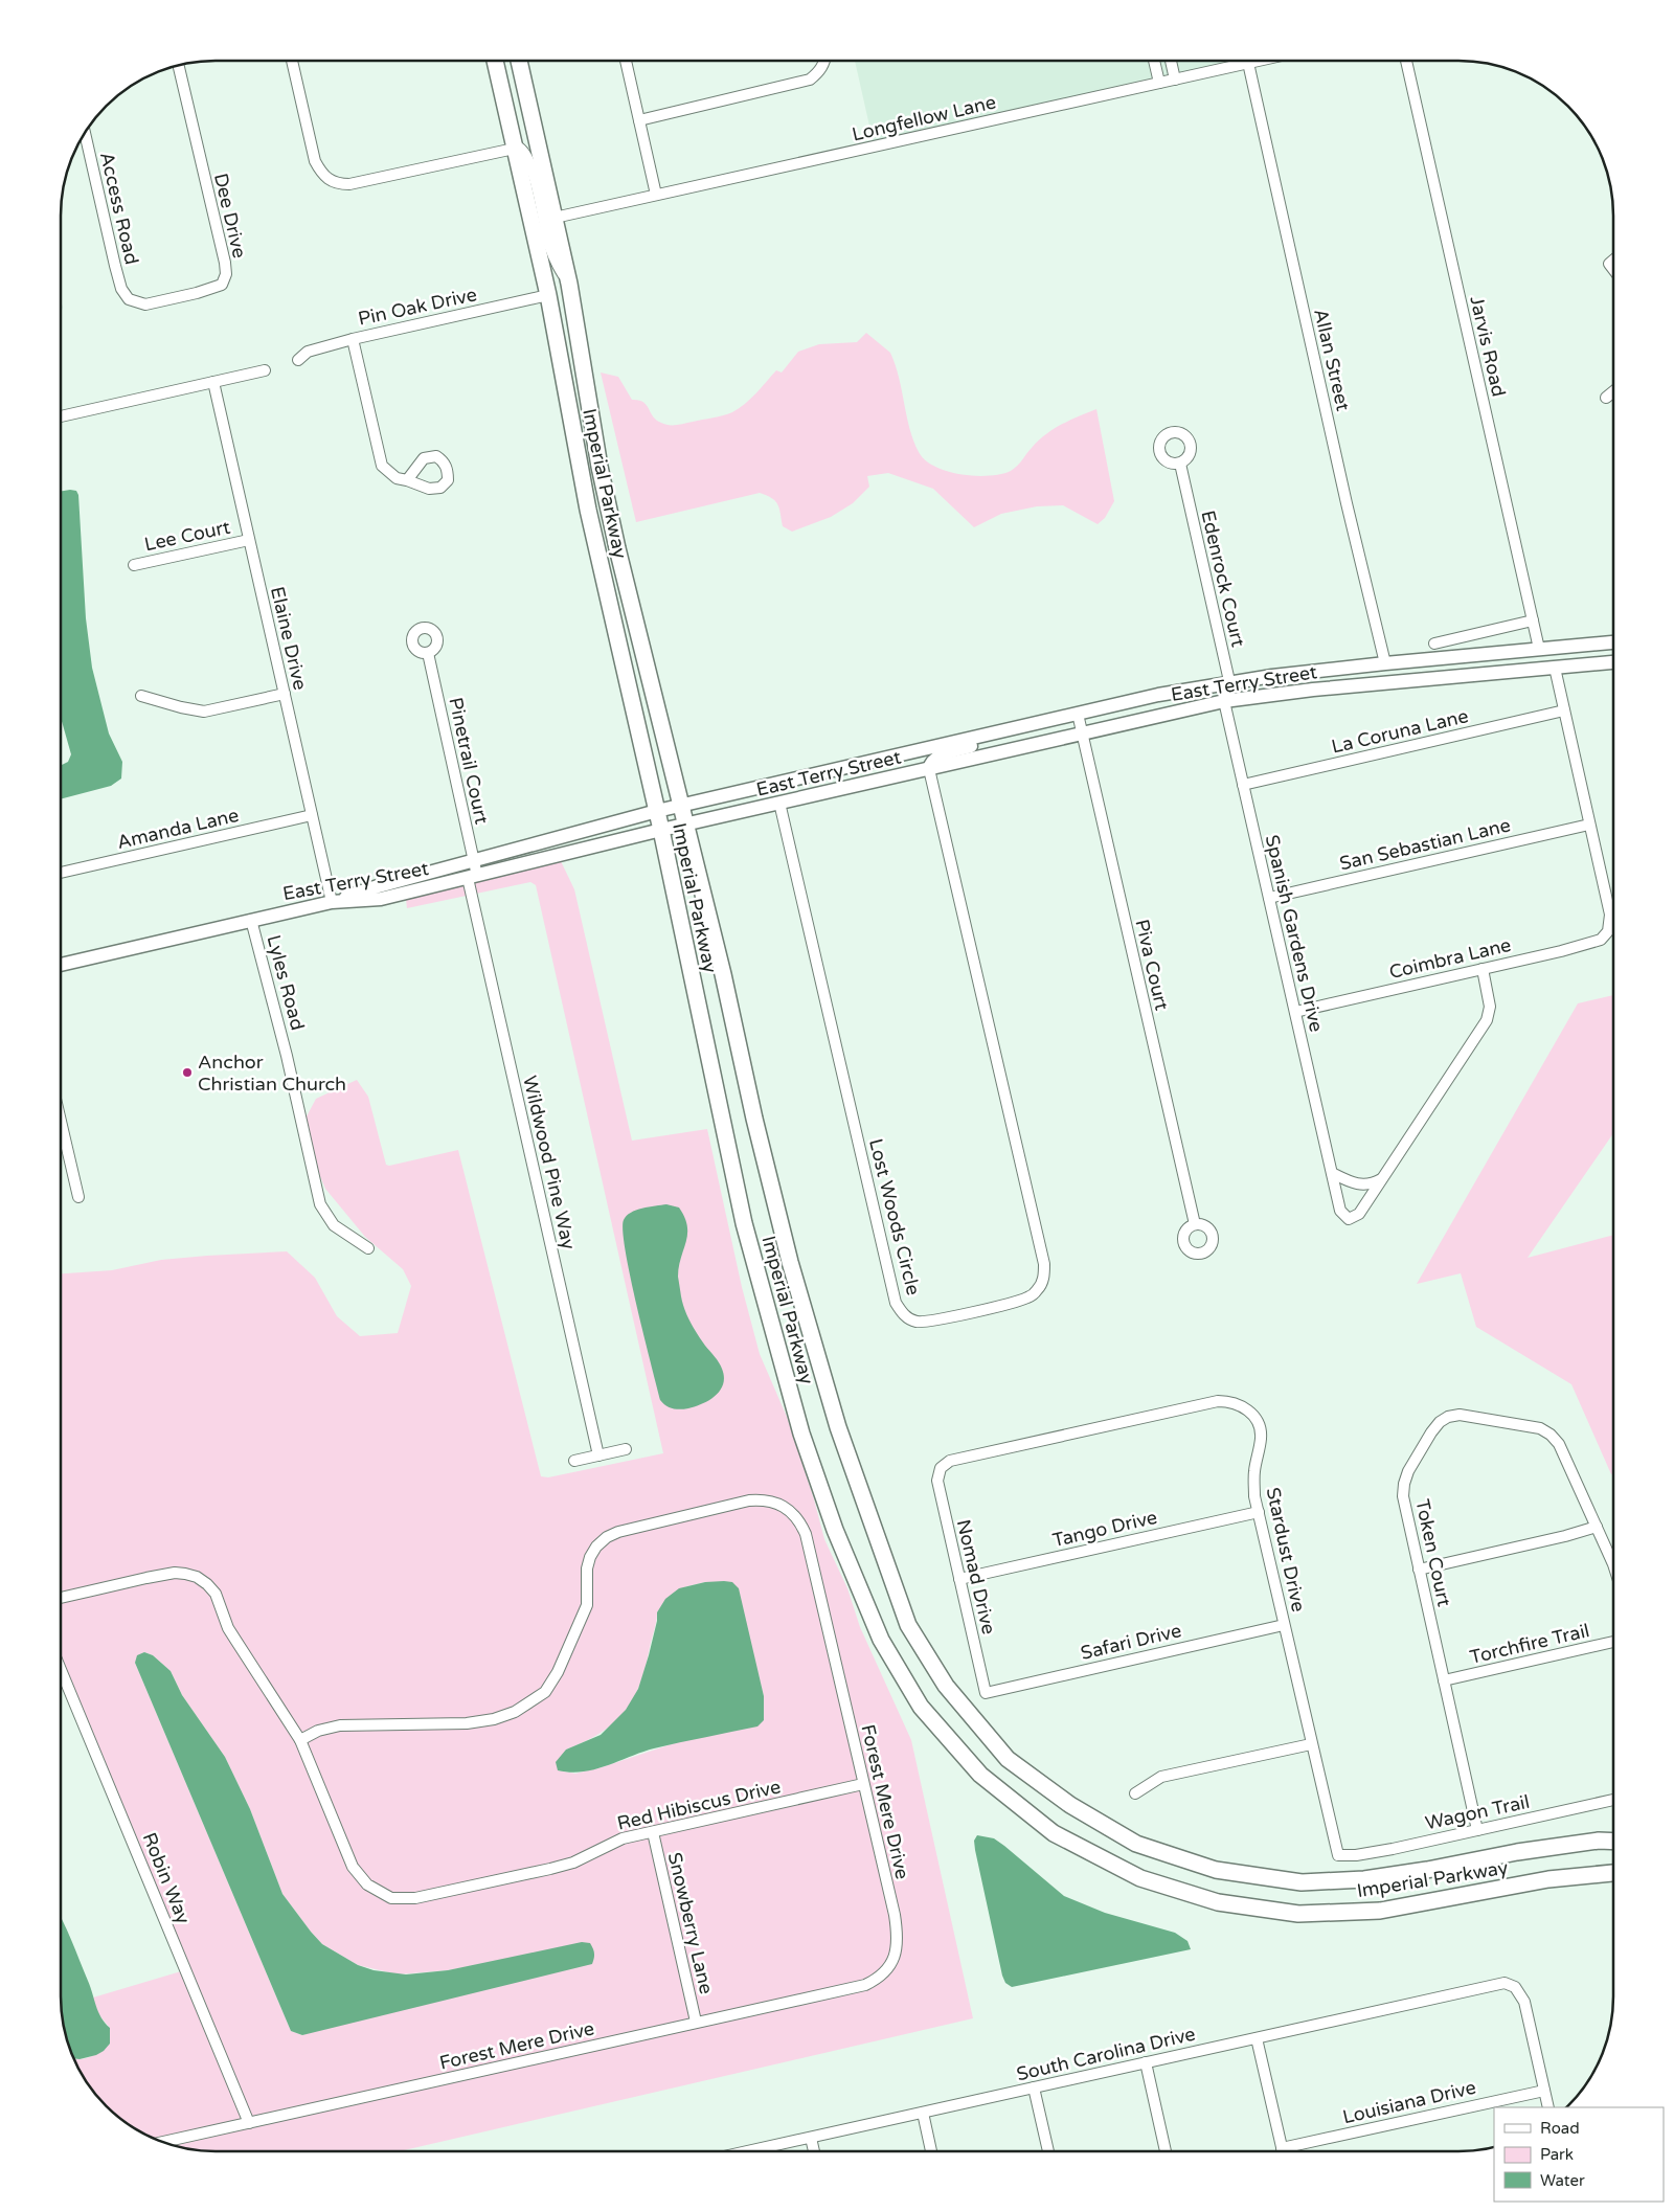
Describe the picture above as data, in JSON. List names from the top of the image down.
{
  "streets": {
    "main road": ["Imperial Parkway"],
    "street": [
      "Longfellow Lane",
      "Access Road",
      "Dee Drive",
      "Pin Oak Drive",
      "Jarvis Road",
      "Allan Street",
      "Lee Court",
      "Edenrock Court",
      "Elaine Drive",
      "East Terry Street",
      "La Coruna Lane",
      "Pinetrail Court",
      "Amanda Lane",
      "San Sebastian Lane",
      "Spanish Gardens Drive",
      "Coimbra Lane",
      "Piva Court",
      "Lyles Road",
      "Wildwood Pine Way",
      "Lost Woods Circle",
      "Tango Drive",
      "Stardust Drive",
      "Token Court",
      "Nomad Drive",
      "Safari Drive",
      "Torchfire Trail",
      "Forest Mere Drive",
      "Red Hibiscus Drive",
      "Wagon Trail",
      "Robin Way",
      "Snowberry Lane",
      "South Carolina Drive",
      "Louisiana Drive"
    ]
  },
  "crossings": [
    ["Longfellow Lane", "Allan Street"],
    ["Longfellow Lane", "Imperial Parkway"],
    ["Access Road", "Dee Drive"],
    ["Pin Oak Drive", "Imperial Parkway"],
    ["Imperial Parkway", "East Terry Street"],
    ["Lee Court", "Elaine Drive"],
    ["Edenrock Court", "East Terry Street"],
    ["Edenrock Court", "Spanish Gardens Drive"],
    ["Elaine Drive", "East Terry Street"],
    ["Elaine Drive", "Amanda Lane"],
    ["East Terry Street", "Pinetrail Court"],
    ["East Terry Street", "Spanish Gardens Drive"],
    ["East Terry Street", "Piva Court"],
    ["East Terry Street", "Lyles Road"],
    ["East Terry Street", "Wildwood Pine Way"],
    ["East Terry Street", "Lost Woods Circle"],
    ["La Coruna Lane", "Spanish Gardens Drive"],
    ["Pinetrail Court", "Wildwood Pine Way"],
    ["San Sebastian Lane", "Spanish Gardens Drive"],
    ["San Sebastian Lane", "Coimbra Lane"],
    ["Spanish Gardens Drive", "Coimbra Lane"],
    ["Tango Drive", "Stardust Drive"],
    ["Tango Drive", "Nomad Drive"],
    ["Stardust Drive", "Nomad Drive"],
    ["Stardust Drive", "Safari Drive"],
    ["Stardust Drive", "Wagon Trail"],
    ["Token Court", "Torchfire Trail"],
    ["Token Court", "Wagon Trail"],
    ["Nomad Drive", "Safari Drive"],
    ["Forest Mere Drive", "Red Hibiscus Drive"],
    ["Forest Mere Drive", "Robin Way"],
    ["Forest Mere Drive", "Snowberry Lane"],
    ["Red Hibiscus Drive", "Snowberry Lane"],
    ["South Carolina Drive", "Louisiana Drive"]
  ],
  "places": ["Anchor Christian Church"],
  "legend": ["Road", "Park", "Water"]
}
